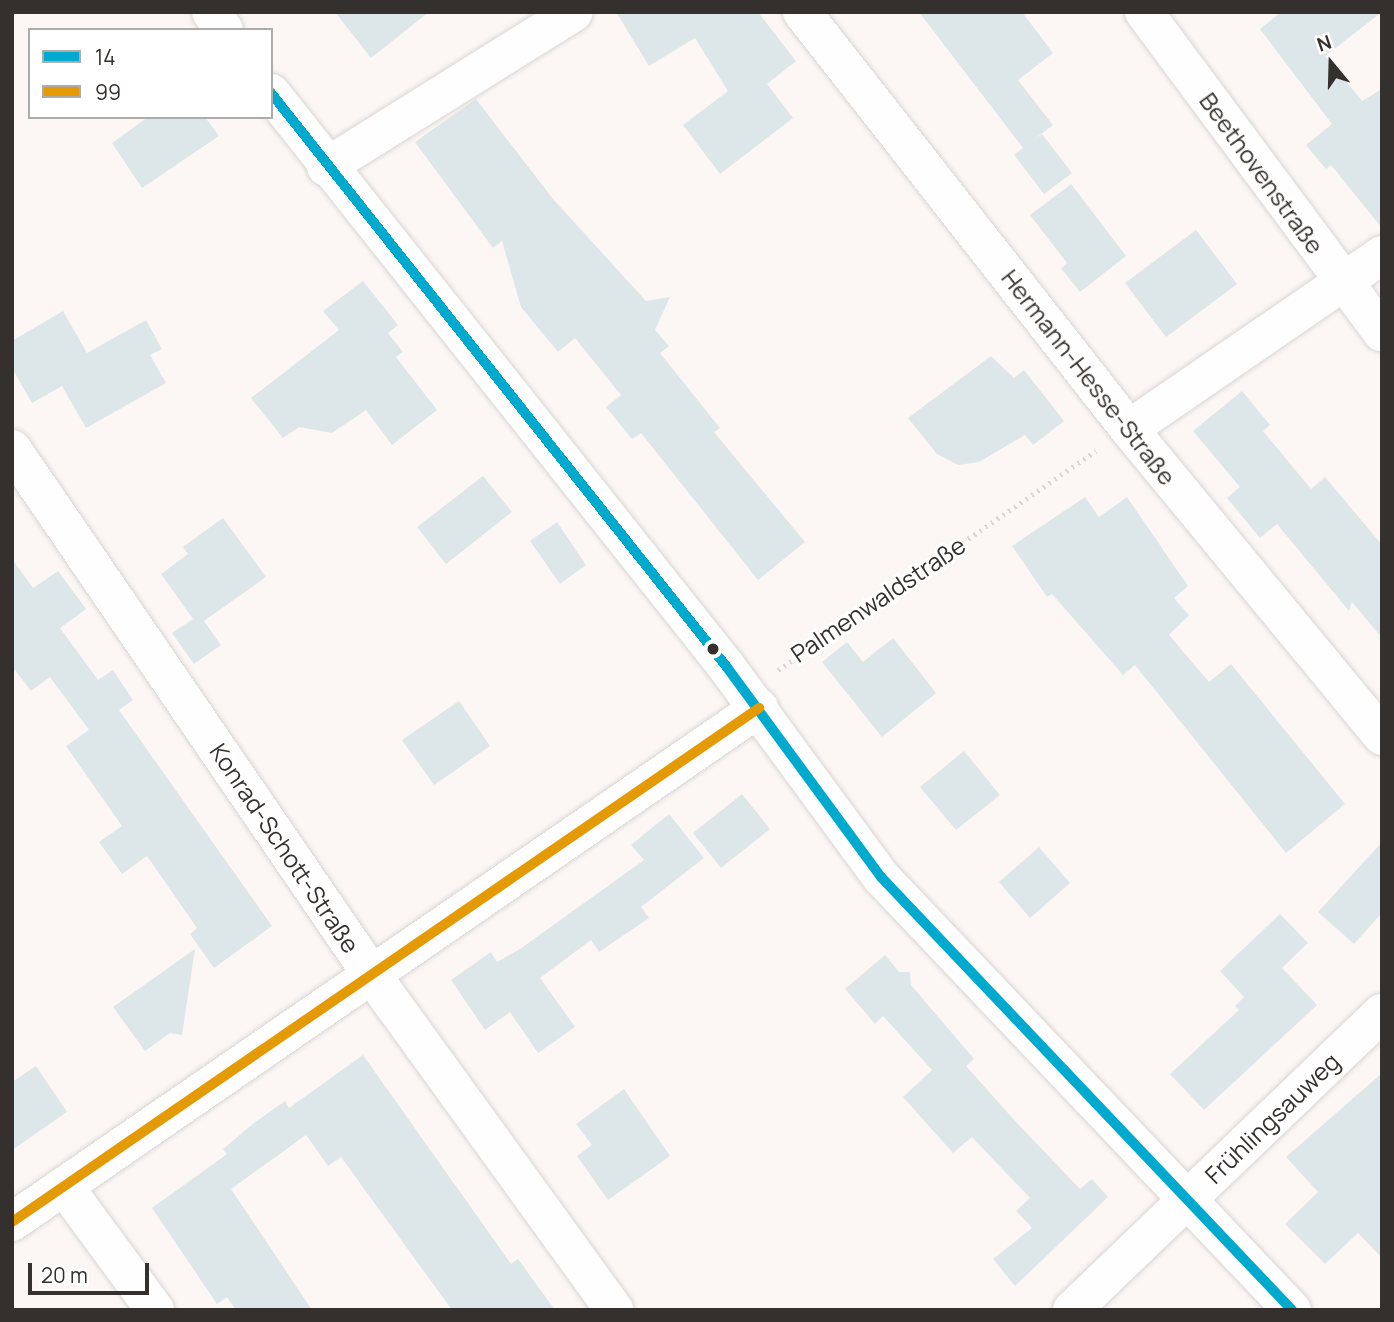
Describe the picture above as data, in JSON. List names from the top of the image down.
{
  "streets": {
    "street": [
      "Beethovenstraße",
      "Hermann-Hesse-Straße",
      "Konrad-Schott-Straße",
      "Frühlingsauweg"
    ],
    "path": ["Palmenwaldstraße"]
  },
  "crossings": [
    ["Hermann-Hesse-Straße", "Palmenwaldstraße"]
  ],
  "lines": ["transit line 14", "transit line 99"],
  "legend": ["14", "99"],
  "scale_bar": "20 m",
  "north": "top"
}
